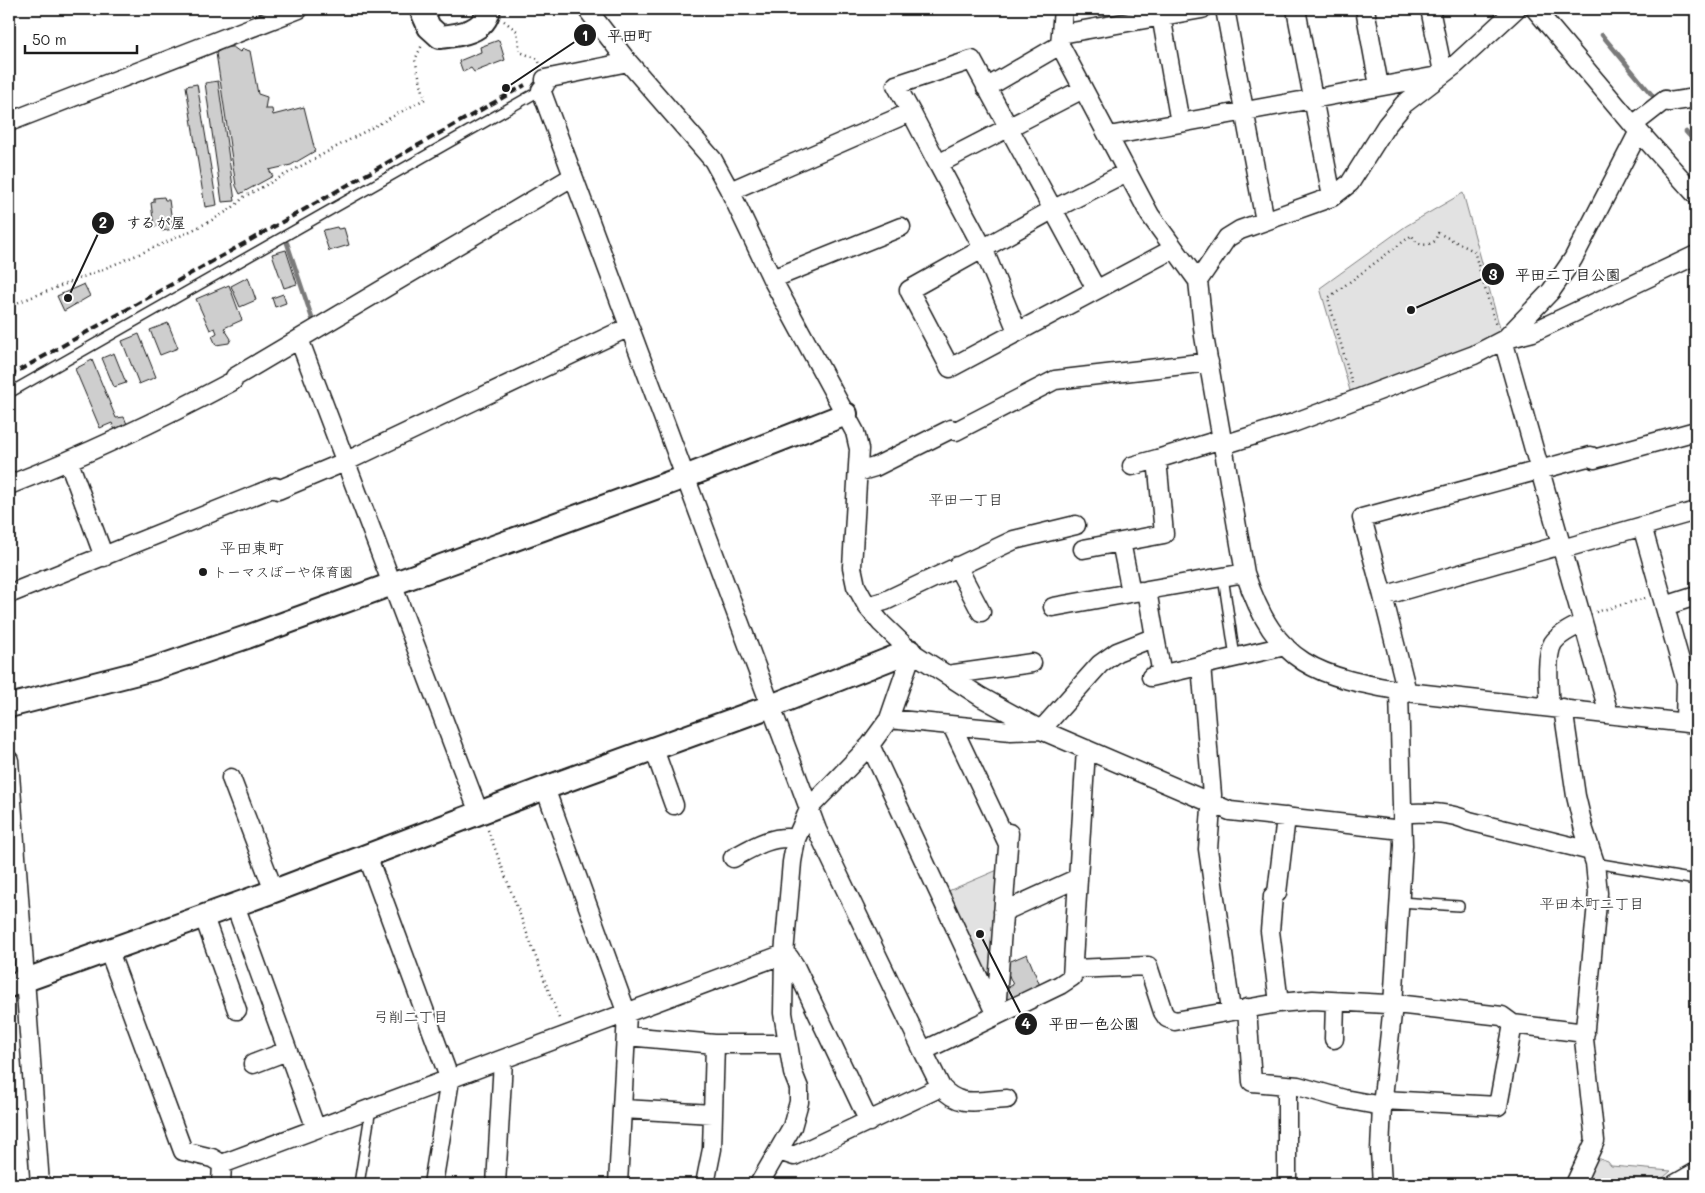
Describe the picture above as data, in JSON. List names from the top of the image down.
{
  "districts": [
    "平田一丁目",
    "平田東町",
    "平田本町二丁目",
    "弓削二丁目"
  ],
  "places": [
    "平田町",
    "するが屋",
    "平田二丁目公園",
    "トーマスぼーや保育園",
    "平田一色公園"
  ],
  "scale_bar": "50 m"
}
